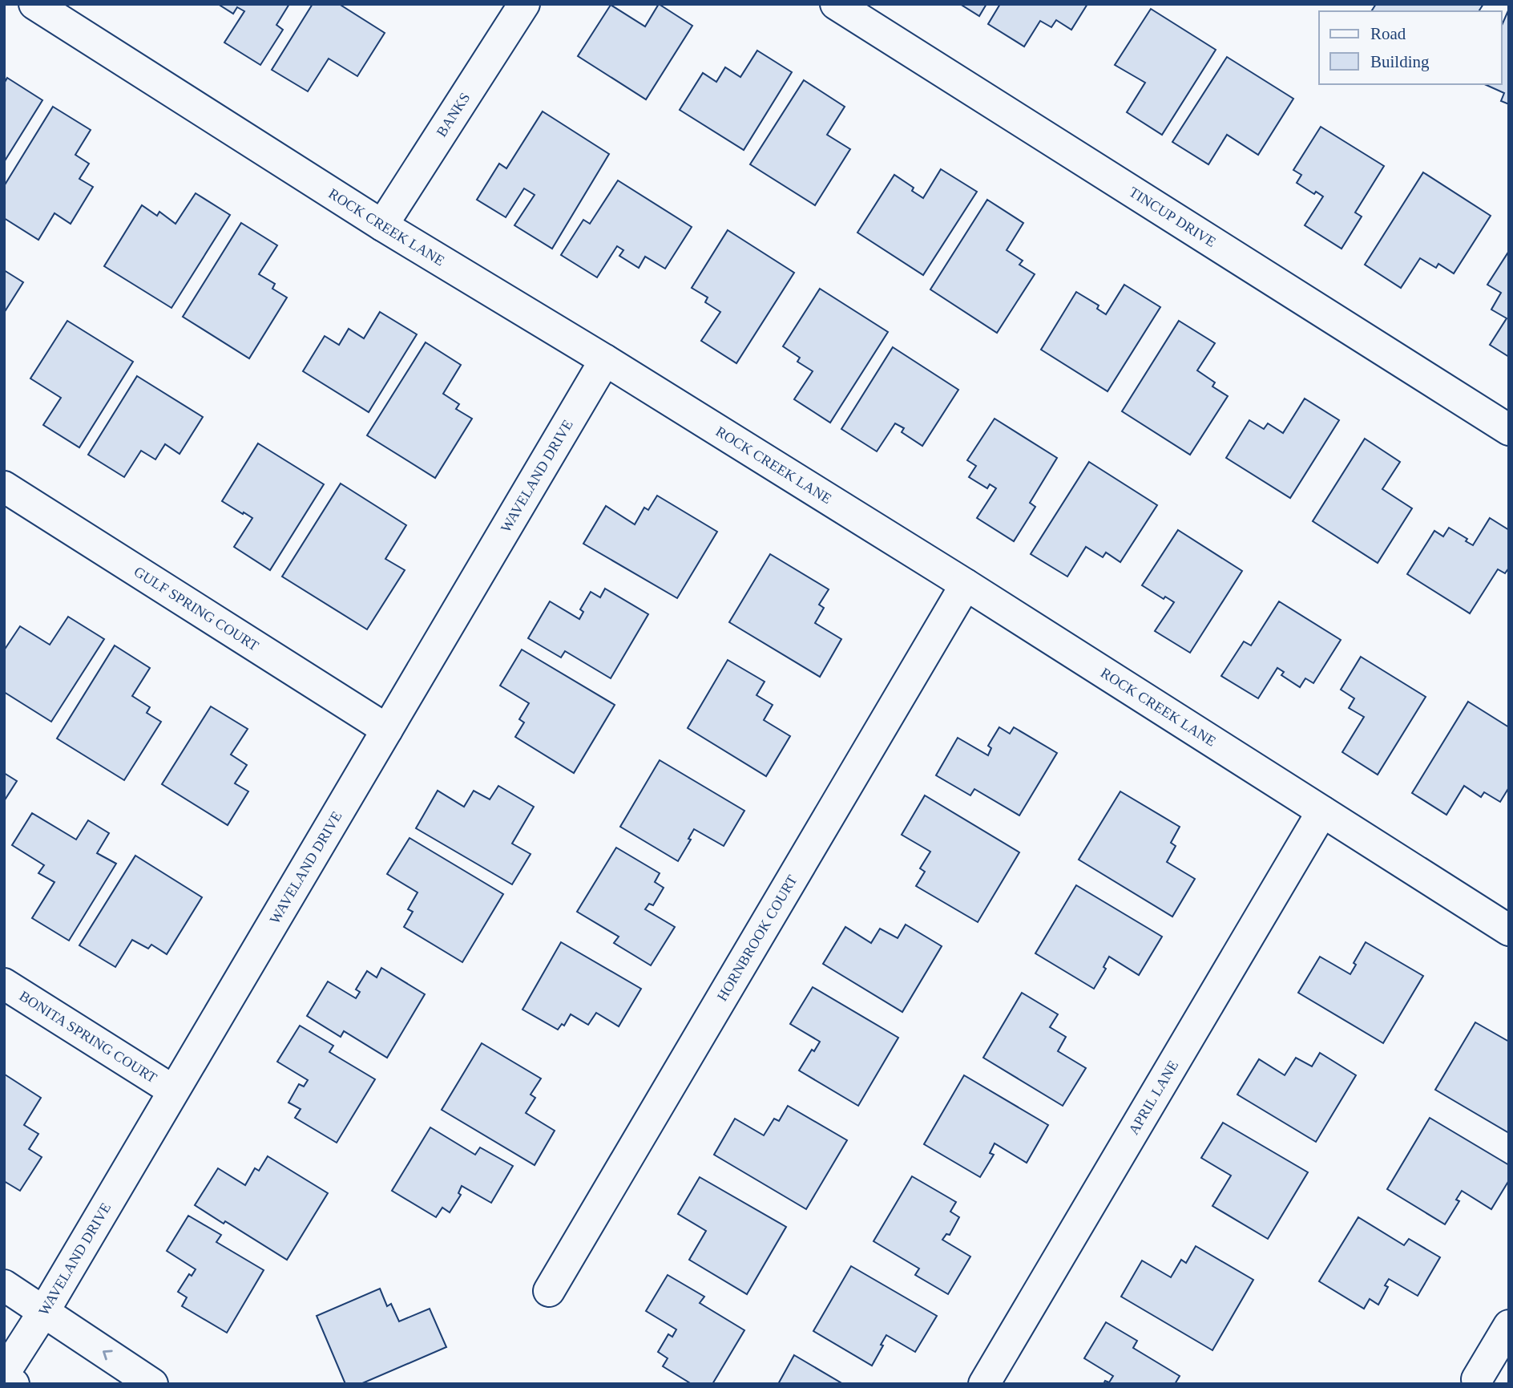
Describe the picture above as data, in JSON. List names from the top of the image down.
{
  "streets": {
    "street": [
      "BANKS",
      "TINCUP DRIVE",
      "ROCK CREEK LANE",
      "WAVELAND DRIVE",
      "GULF SPRING COURT",
      "HORNBROOK COURT",
      "BONITA SPRING COURT",
      "APRIL LANE"
    ]
  },
  "crossings": [
    ["BANKS", "ROCK CREEK LANE"],
    ["ROCK CREEK LANE", "WAVELAND DRIVE"],
    ["ROCK CREEK LANE", "HORNBROOK COURT"],
    ["ROCK CREEK LANE", "APRIL LANE"],
    ["WAVELAND DRIVE", "GULF SPRING COURT"],
    ["WAVELAND DRIVE", "BONITA SPRING COURT"]
  ],
  "legend": ["Road", "Building"]
}
